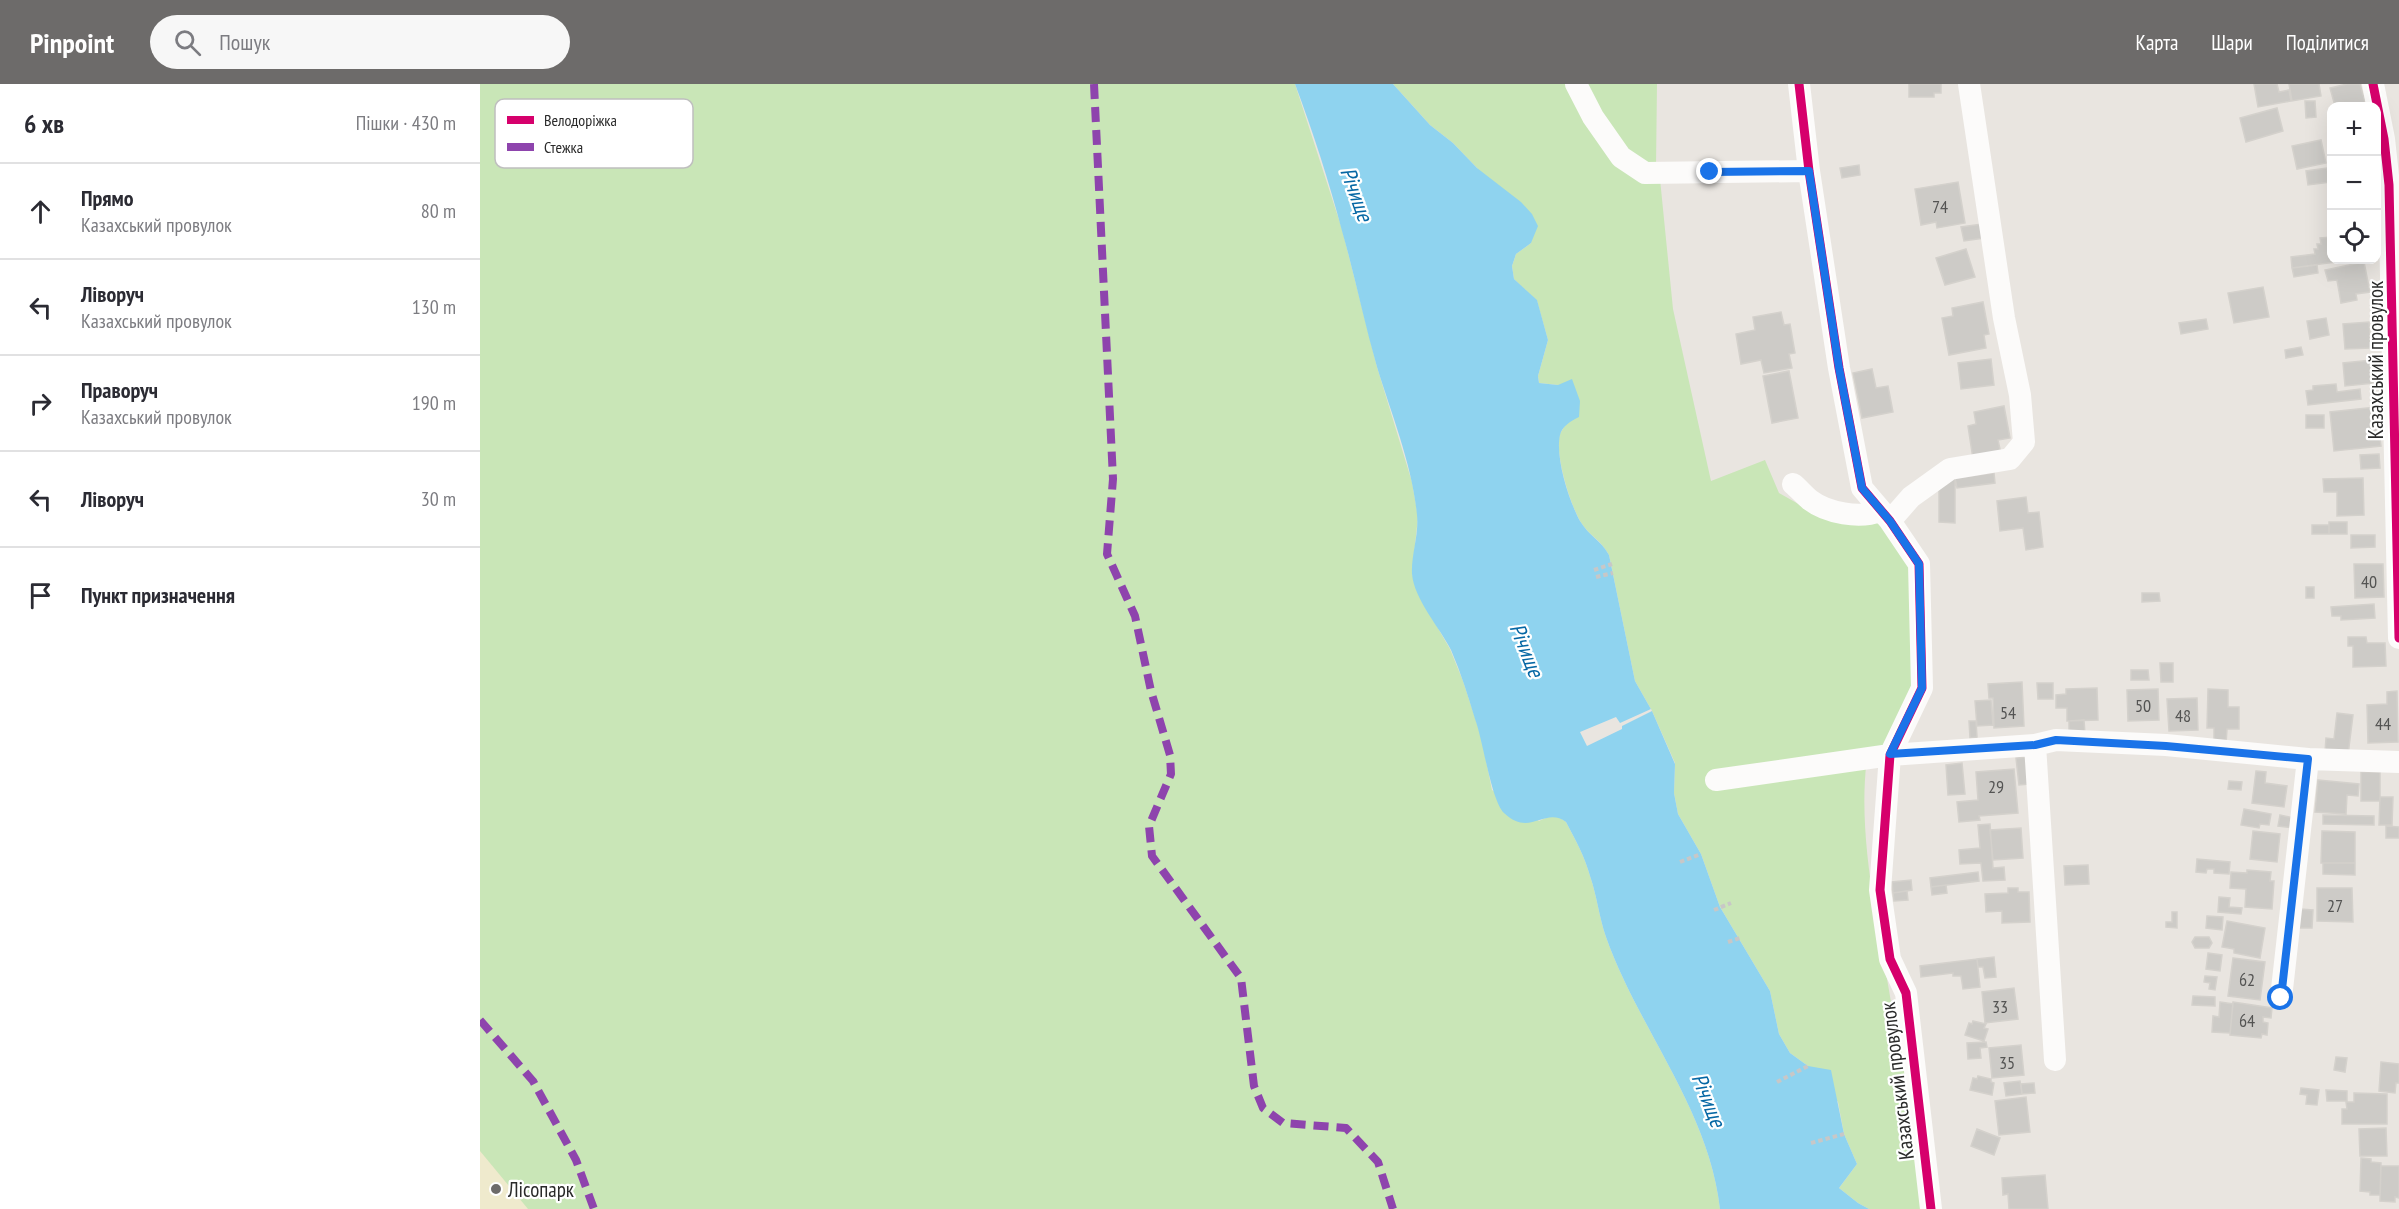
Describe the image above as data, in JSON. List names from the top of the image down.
{
  "streets": {
    "street": ["Казахський провулок"]
  },
  "water": ["Річище"],
  "places": ["Лісопарк"],
  "house_numbers": [
    "74",
    "40",
    "50",
    "54",
    "48",
    "44",
    "29",
    "27",
    "62",
    "33",
    "64",
    "35"
  ],
  "legend": ["Велодоріжка", "Стежка"],
  "page": {
    "header": "Pinpoint",
    "search": "Пошук",
    "nav": ["Карта", "Шари", "Поділитися"],
    "heading": ["6 хв", "Пішки · 430 m"],
    "map_buttons": ["+", "−"],
    "list": [
      ["Прямо", "Казахський провулок", "80 m"],
      ["Ліворуч", "Казахський провулок", "130 m"],
      ["Праворуч", "Казахський провулок", "190 m"],
      ["Ліворуч", "30 m"],
      "Пункт призначення"
    ]
  }
}
